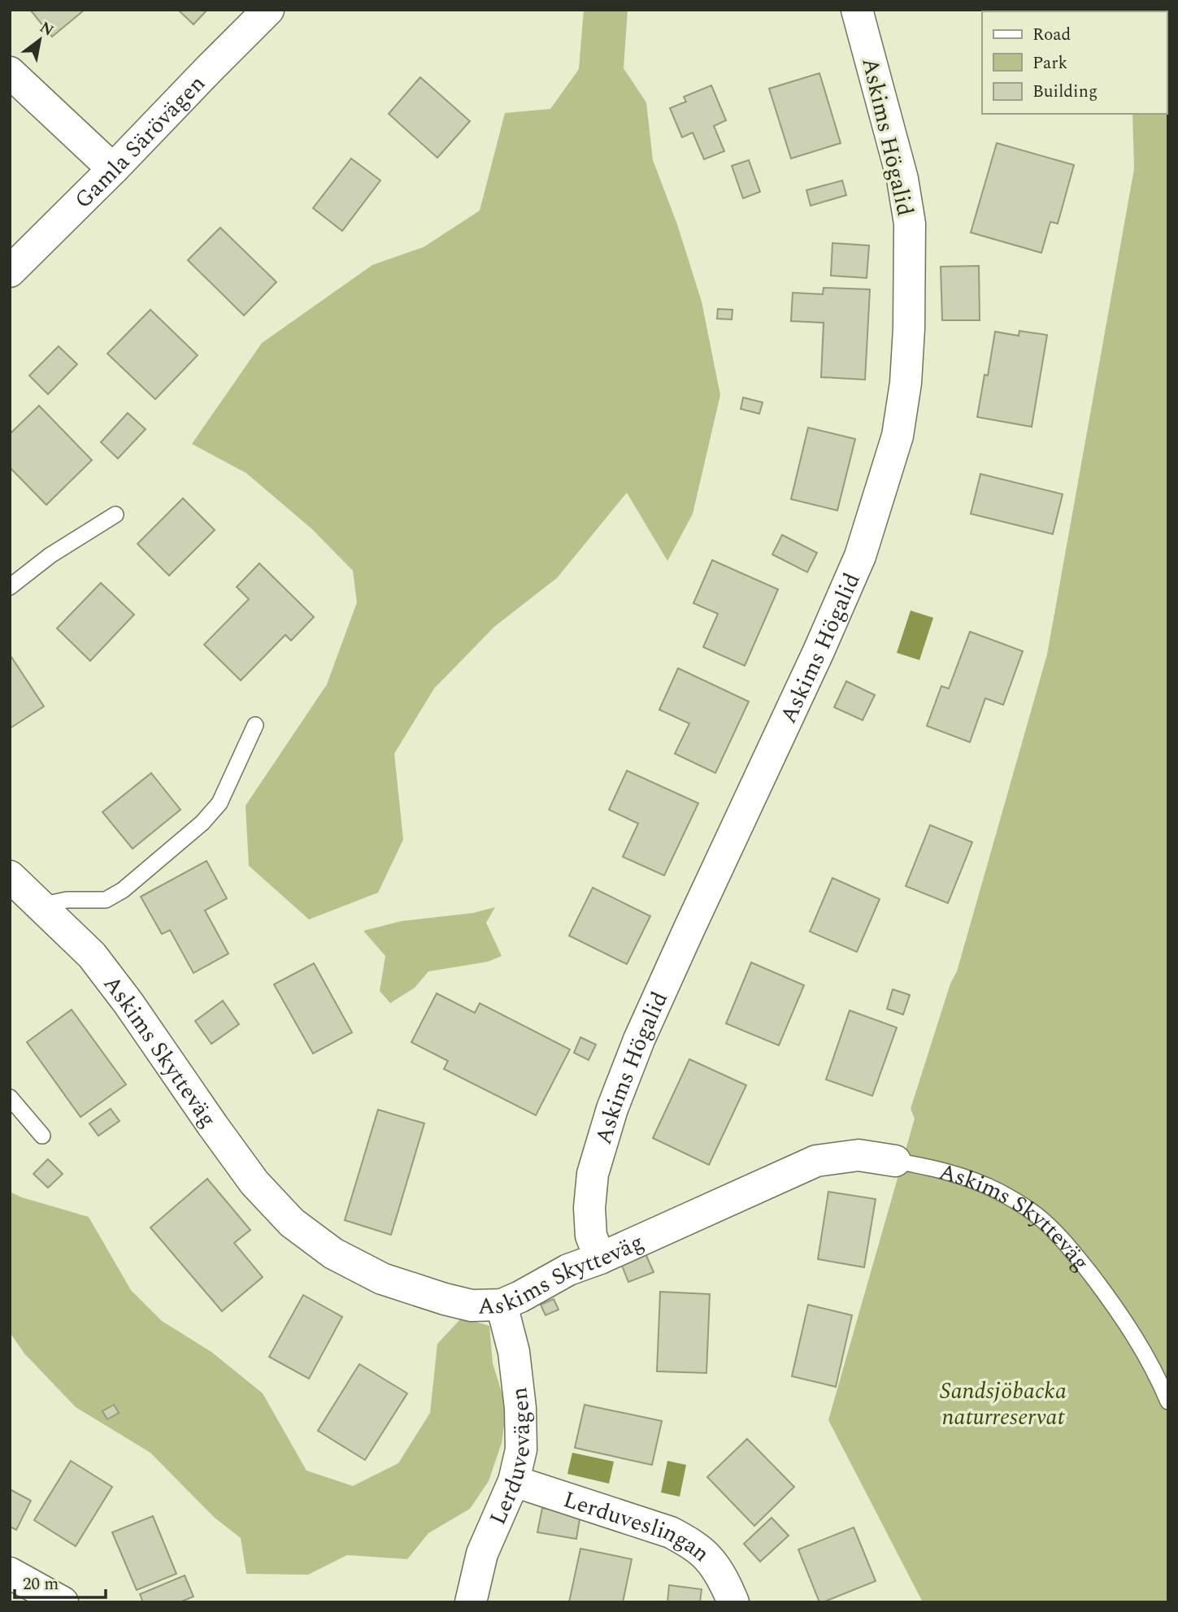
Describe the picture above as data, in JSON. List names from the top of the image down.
{
  "streets": {
    "street": [
      "Askims Högalid",
      "Gamla Särövägen",
      "Askims Skytteväg",
      "Lerduvevägen",
      "Lerduveslingan"
    ]
  },
  "crossings": [
    ["Askims Högalid", "Askims Skytteväg"],
    ["Askims Skytteväg", "Lerduvevägen"],
    ["Lerduvevägen", "Lerduveslingan"]
  ],
  "parks": ["Sandsjöbacka naturreservat"],
  "legend": ["Road", "Park", "Building"],
  "scale_bar": "20 m",
  "north": "top right"
}
